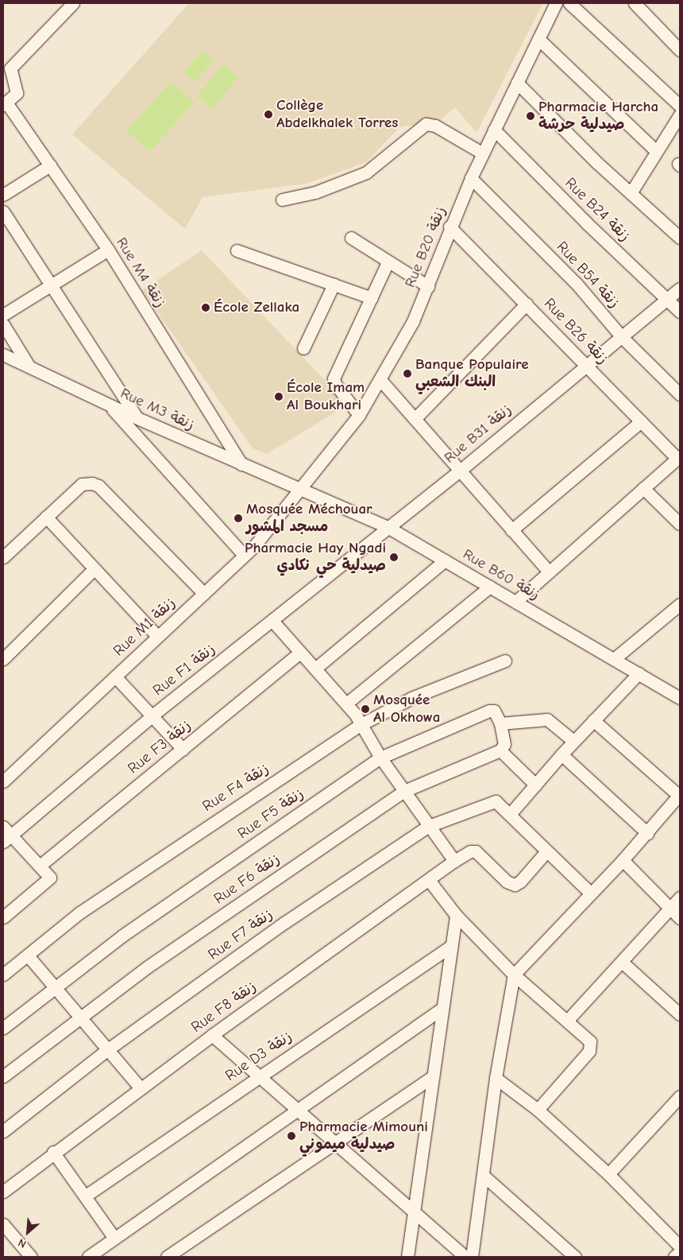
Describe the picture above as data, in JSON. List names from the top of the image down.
{
  "streets": {
    "street": [
      "Rue B24 زنقة",
      "Rue B20 زنقة",
      "Rue M4 زنقة",
      "Rue B54 زنقة",
      "Rue B26 زنقة",
      "Rue M3 زنقة",
      "Rue B31 زنقة",
      "Rue B60 زنقة",
      "Rue M1 زنقة",
      "Rue F1 زنقة",
      "Rue F3 زنقة",
      "Rue F4 زنقة",
      "Rue F5 زنقة",
      "Rue F6 زنقة",
      "Rue F7 زنقة",
      "Rue F8 زنقة",
      "Rue D3 زنقة"
    ]
  },
  "crossings": [
    ["Rue B24 زنقة", "Rue B20 زنقة"],
    ["Rue B24 زنقة", "Rue B31 زنقة"],
    ["Rue B20 زنقة", "Rue B54 زنقة"],
    ["Rue B20 زنقة", "Rue B26 زنقة"],
    ["Rue B20 زنقة", "Rue M3 زنقة"],
    ["Rue B20 زنقة", "Rue B60 زنقة"],
    ["Rue B20 زنقة", "Rue M1 زنقة"],
    ["Rue M4 زنقة", "Rue M3 زنقة"],
    ["Rue B54 زنقة", "Rue B31 زنقة"],
    ["Rue B26 زنقة", "Rue B31 زنقة"],
    ["Rue M3 زنقة", "Rue B60 زنقة"],
    ["Rue M3 زنقة", "Rue M1 زنقة"],
    ["Rue B31 زنقة", "Rue B60 زنقة"],
    ["Rue B31 زنقة", "Rue F1 زنقة"],
    ["Rue B60 زنقة", "Rue M1 زنقة"],
    ["Rue B60 زنقة", "Rue F1 زنقة"]
  ],
  "places": [
    "Collège Abdelkhalek Torres",
    "Pharmacie Harcha صيدلية حرشة",
    "École Zellaka",
    "Banque Populaire البنك الشعبي",
    "École Imam Al Boukhari",
    "Mosquée Méchouar مسجد المشور",
    "Pharmacie Hay Ngadi صيدلية حي نكادي",
    "Mosquée Al Okhowa",
    "Pharmacie Mimouni صيدلية ميموني"
  ],
  "north": "bottom left"
}
